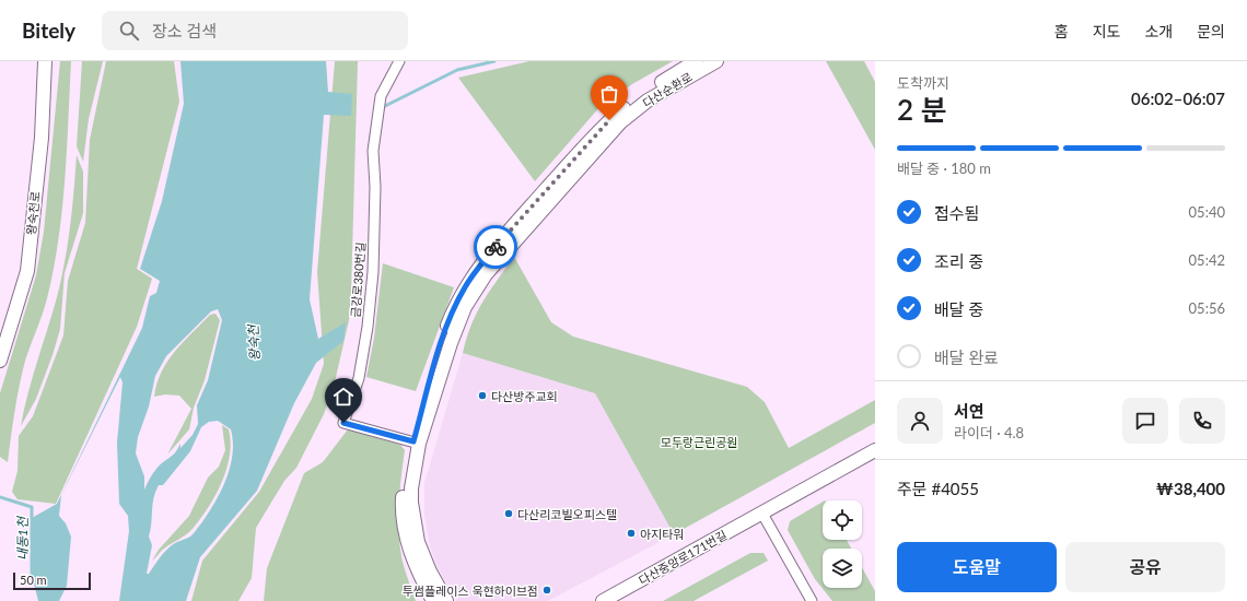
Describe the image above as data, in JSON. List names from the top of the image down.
{
  "streets": {
    "street": [
      "다산순환로",
      "왕숙천로",
      "금강로380번길",
      "다산중앙로171번길"
    ]
  },
  "crossings": [
    ["다산순환로", "금강로380번길"]
  ],
  "water": ["왕숙천", "내동1천"],
  "parks": ["모두랑근린공원"],
  "places": [
    "다산방주교회",
    "다산리코빌오피스텔",
    "아지타워",
    "투썸플레이스 욱현하이브점"
  ],
  "scale_bar": "50 m",
  "page": {
    "header": "Bitely",
    "search": "장소 검색",
    "nav": [
      "홈",
      "지도",
      "소개",
      "문의"
    ],
    "heading": ["2 분", "도착까지", "06:02–06:07"],
    "panel": [
      "서연",
      "라이더 · 4.8",
      "주문 #4055",
      "₩38,400"
    ],
    "bar": "배달 중 · 180 m",
    "list": [
      ["접수됨", "05:40"],
      ["조리 중", "05:42"],
      ["배달 중", "05:56"],
      "배달 완료"
    ],
    "buttons": ["도움말", "공유"],
    "scale": "50 m"
  }
}
